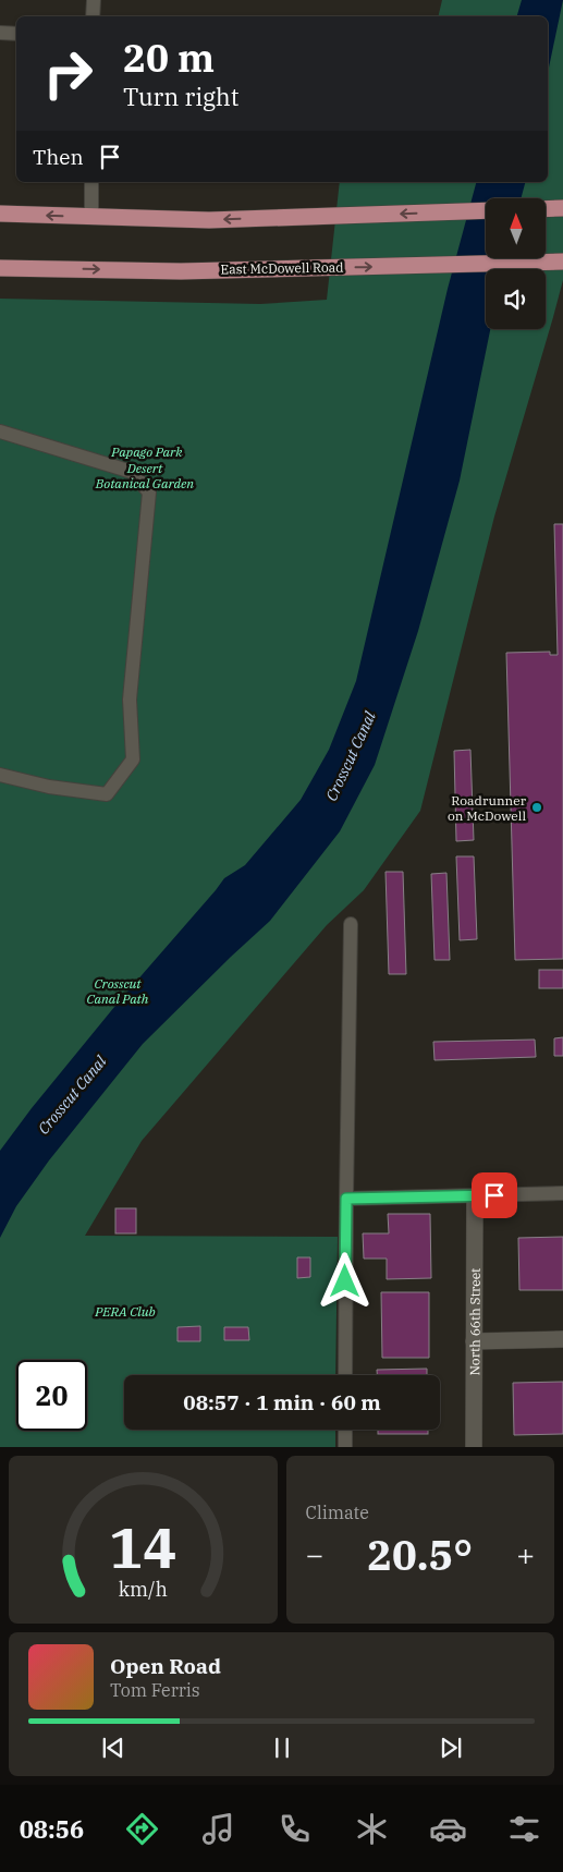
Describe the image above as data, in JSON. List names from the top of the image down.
{
  "streets": {
    "main road": ["East McDowell Road"],
    "street": ["North 66th Street"]
  },
  "water": ["Crosscut Canal"],
  "parks": [
    "Papago Park",
    "Desert Botanical Garden",
    "Crosscut Canal Path",
    "PERA Club"
  ],
  "places": ["Roadrunner on McDowell"],
  "north": "top",
  "page": {
    "turn": ["20 m", "Turn right"],
    "then": "Then",
    "limit": "20",
    "trip": "08:57 · 1 min · 60 m",
    "tile": "Climate",
    "heat": ["−", "20.5°", "+"],
    "song": ["Open Road", "Tom Ferris"],
    "tabs": "08:56",
    "gauge": ["14", "km/h"]
  }
}
